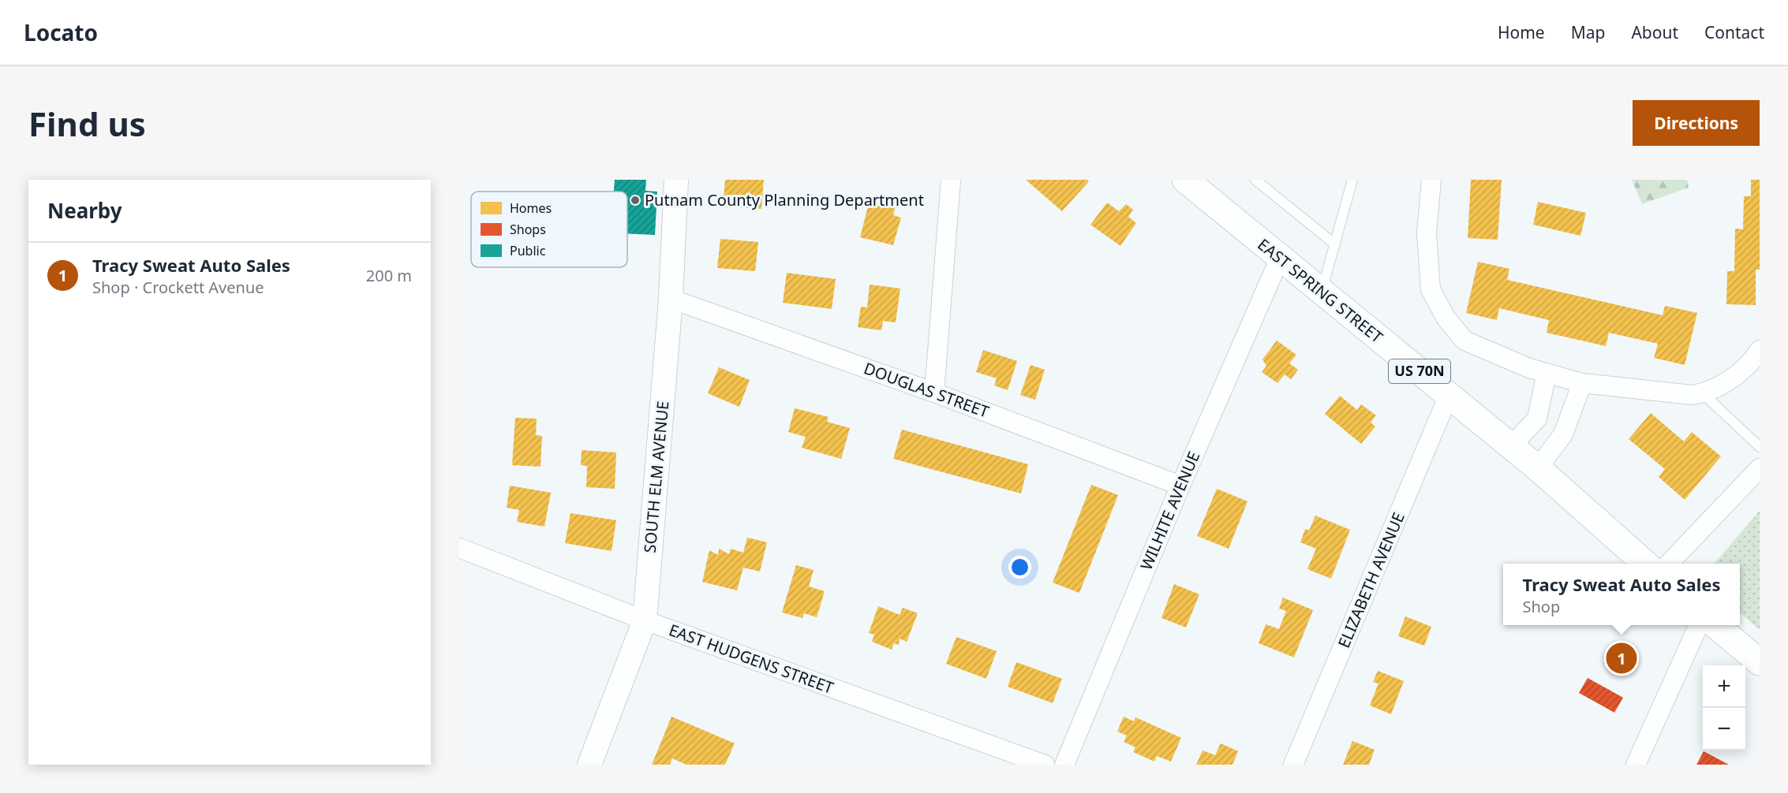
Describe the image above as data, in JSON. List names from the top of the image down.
{
  "streets": {
    "main road": ["EAST SPRING STREET", "US 70N"],
    "street": [
      "DOUGLAS STREET",
      "SOUTH ELM AVENUE",
      "WILHITE AVENUE",
      "ELIZABETH AVENUE",
      "EAST HUDGENS STREET"
    ]
  },
  "crossings": [
    ["EAST SPRING STREET", "WILHITE AVENUE"],
    ["EAST SPRING STREET", "ELIZABETH AVENUE"],
    ["DOUGLAS STREET", "SOUTH ELM AVENUE"],
    ["DOUGLAS STREET", "WILHITE AVENUE"],
    ["SOUTH ELM AVENUE", "EAST HUDGENS STREET"]
  ],
  "places": ["Putnam County Planning Department"],
  "legend": ["Homes", "Shops", "Public"],
  "page": {
    "header": "Locato",
    "nav": [
      "Home",
      "Map",
      "About",
      "Contact"
    ],
    "buttons": "Directions",
    "title": "Find us",
    "heading": "Nearby",
    "list": [
      {
        "mark": "1",
        "name": "Tracy Sweat Auto Sales",
        "note": "Shop · Crockett Avenue",
        "value": "200 m"
      }
    ],
    "popup": ["Tracy Sweat Auto Sales", "Shop"],
    "pins": "1",
    "map_buttons": ["+", "−"]
  }
}
